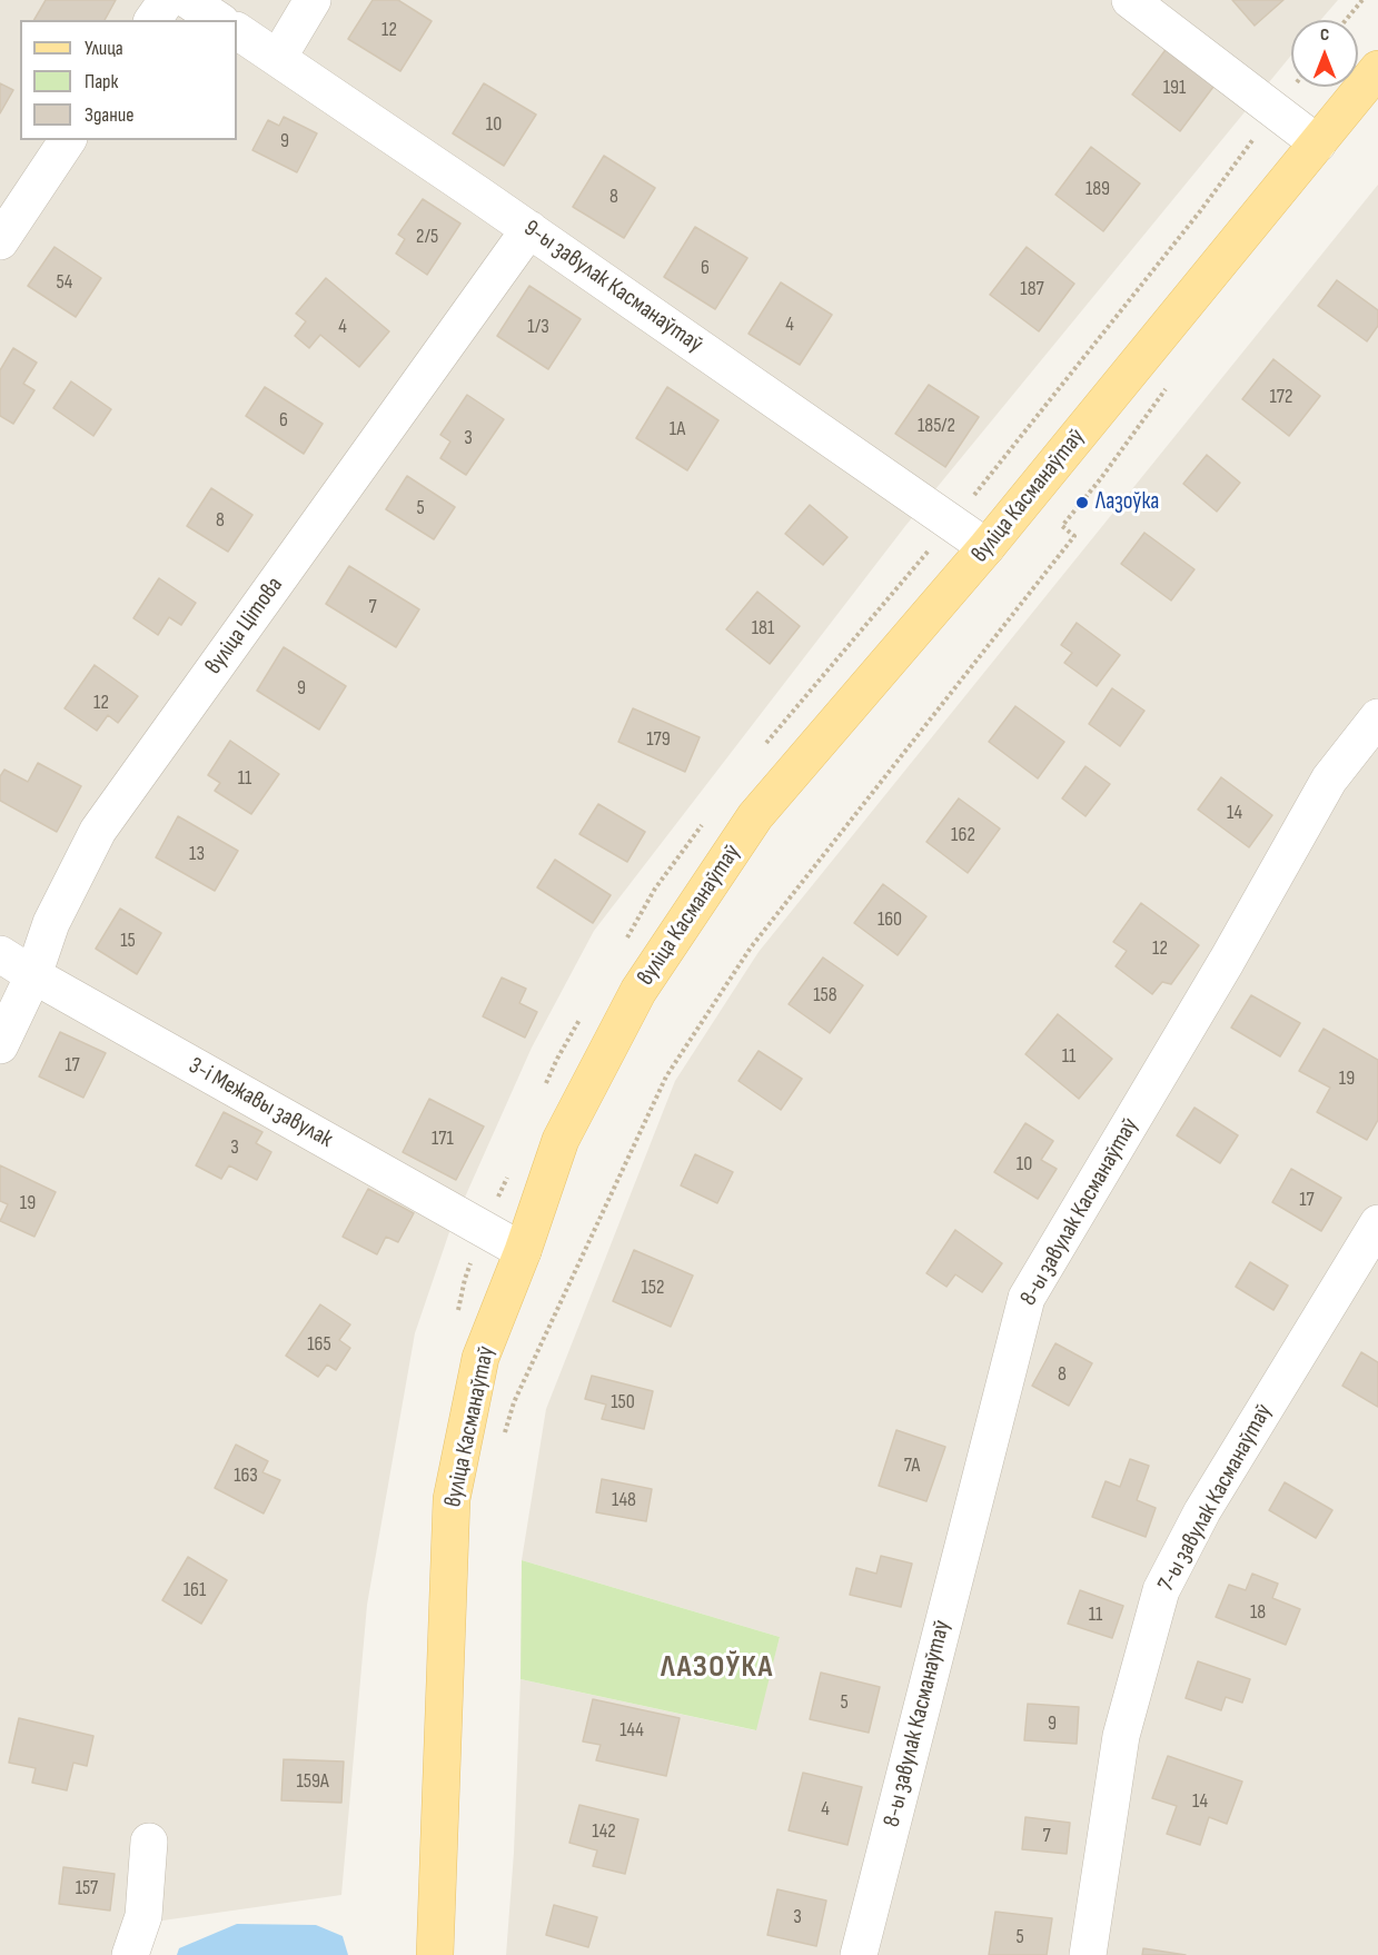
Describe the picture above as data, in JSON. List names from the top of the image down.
{
  "streets": {
    "main road": ["вуліца Касманаўтаў"],
    "street": [
      "9-ы завулак Касманаўтаў",
      "вуліца Цітова",
      "3-і Межавы завулак",
      "8-ы завулак Касманаўтаў",
      "7-ы завулак Касманаўтаў"
    ]
  },
  "crossings": [
    ["9-ы завулак Касманаўтаў", "вуліца Касманаўтаў"],
    ["9-ы завулак Касманаўтаў", "вуліца Цітова"],
    ["вуліца Касманаўтаў", "3-і Межавы завулак"],
    ["вуліца Цітова", "3-і Межавы завулак"]
  ],
  "districts": ["ЛАЗОЎКА"],
  "places": ["Лазоўка"],
  "house_numbers": [
    "12",
    "191",
    "10",
    "9",
    "189",
    "8",
    "2/5",
    "6",
    "54",
    "187",
    "4",
    "4",
    "1/3",
    "172",
    "6",
    "185/2",
    "1А",
    "3",
    "5",
    "8",
    "7",
    "181",
    "9",
    "12",
    "179",
    "11",
    "14",
    "162",
    "13",
    "160",
    "15",
    "12",
    "158",
    "11",
    "17",
    "19",
    "171",
    "3",
    "10",
    "17",
    "19",
    "152",
    "165",
    "8",
    "150",
    "7А",
    "163",
    "148",
    "161",
    "18",
    "11",
    "5",
    "9",
    "144",
    "159А",
    "14",
    "4",
    "142",
    "7",
    "157",
    "3",
    "5"
  ],
  "legend": ["Улица", "Парк", "Здание"],
  "north": "top"
}
